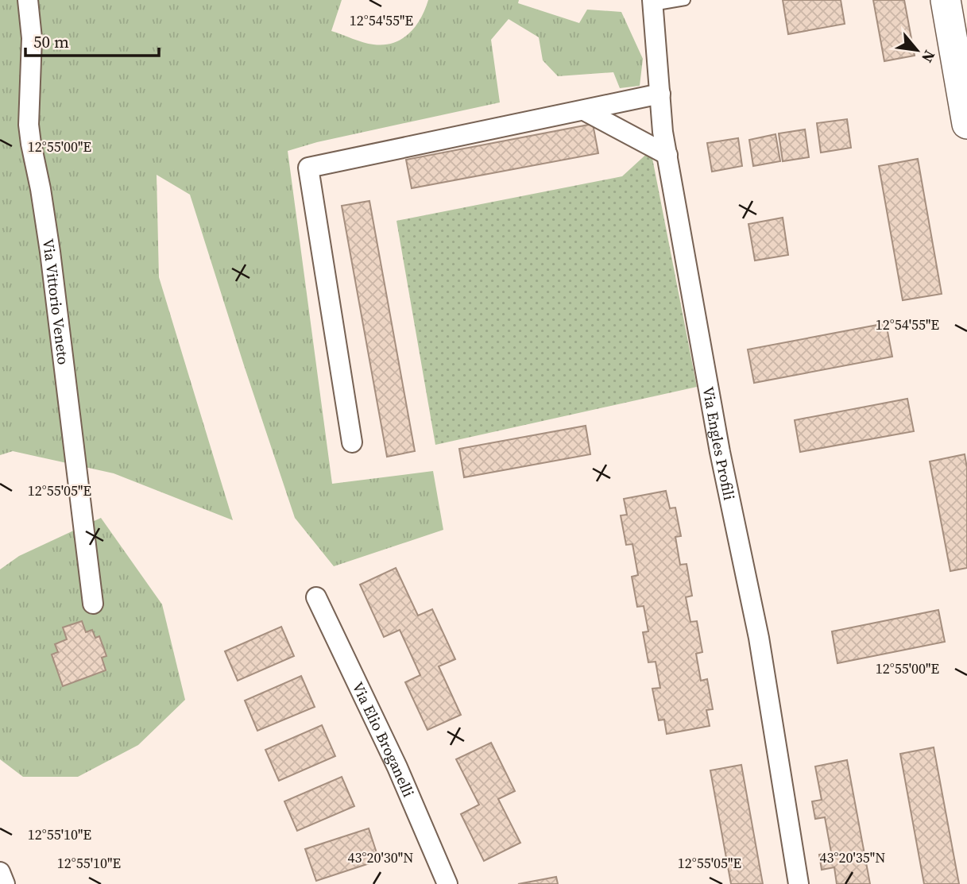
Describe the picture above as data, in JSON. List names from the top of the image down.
{
  "streets": {
    "street": ["Via Vittorio Veneto", "Via Engles Profili", "Via Elio Broganelli"]
  },
  "scale_bar": "50 m",
  "north": "bottom right",
  "coordinates": [
    "12°54'55\"E",
    "12°55'00\"E",
    "12°55'05\"E",
    "12°55'10\"E",
    "43°20'30\"N",
    "43°20'35\"N"
  ]
}
